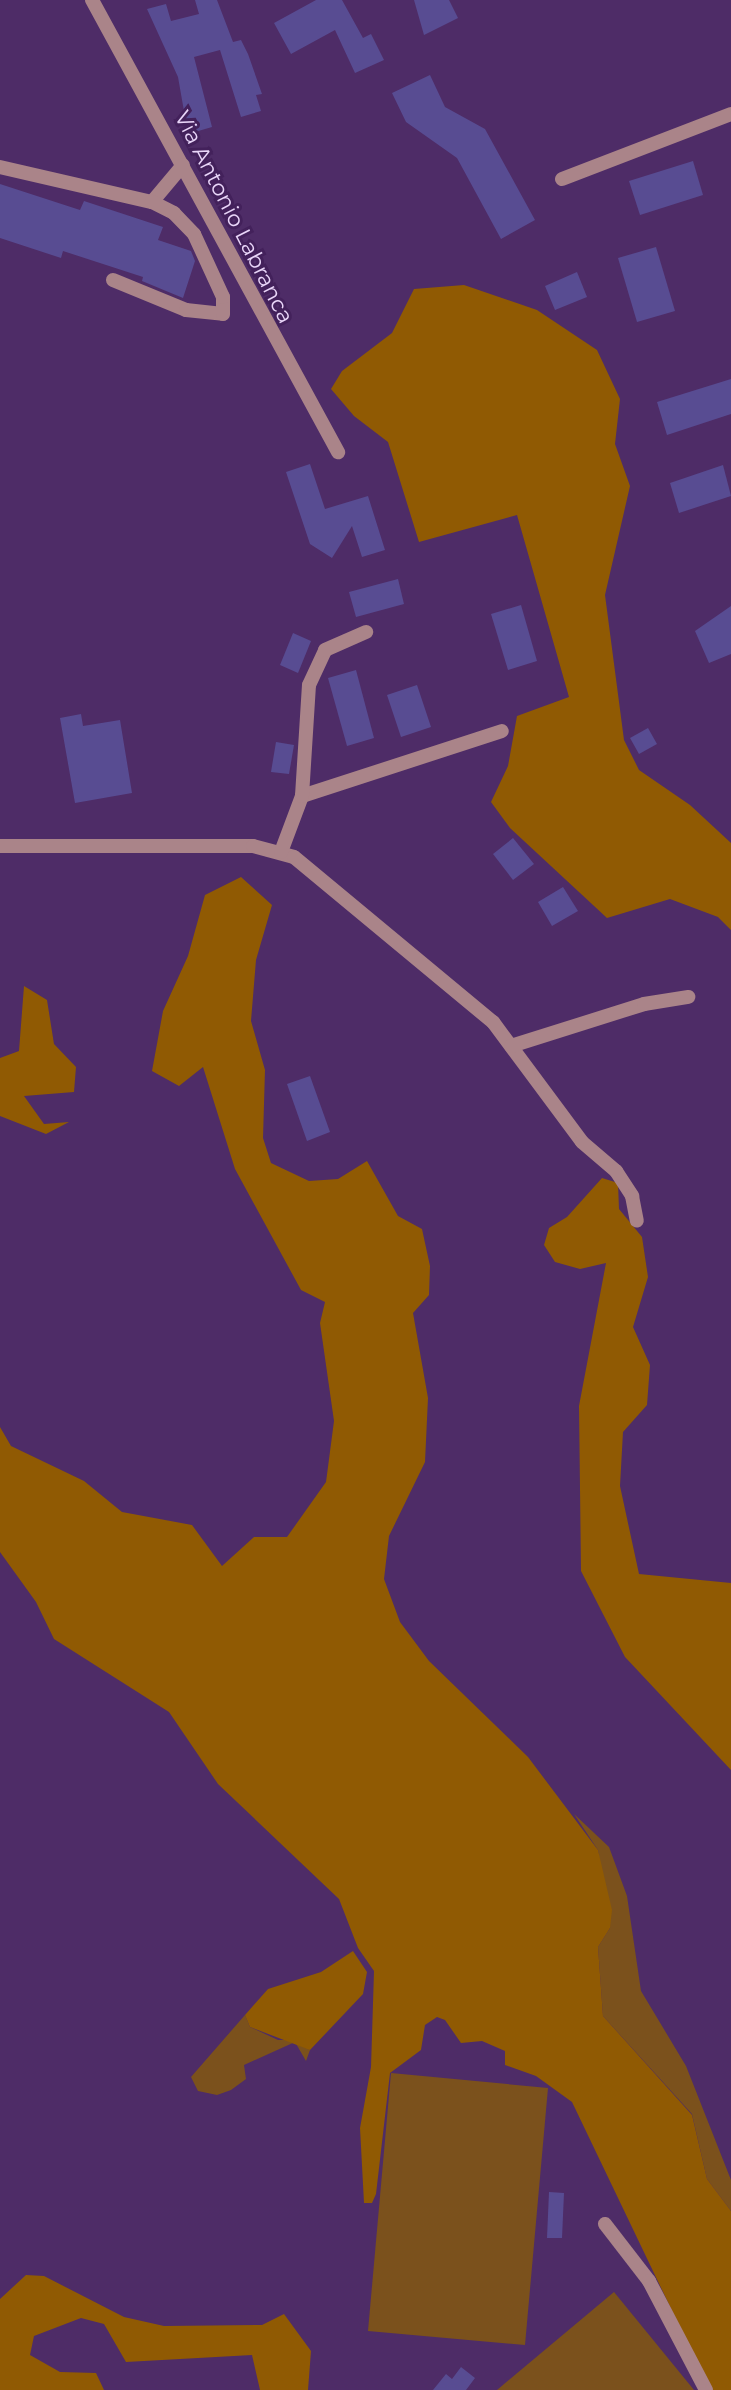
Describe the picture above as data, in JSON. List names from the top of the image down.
{
  "streets": {
    "street": ["Via Antonio Labranca"]
  }
}
